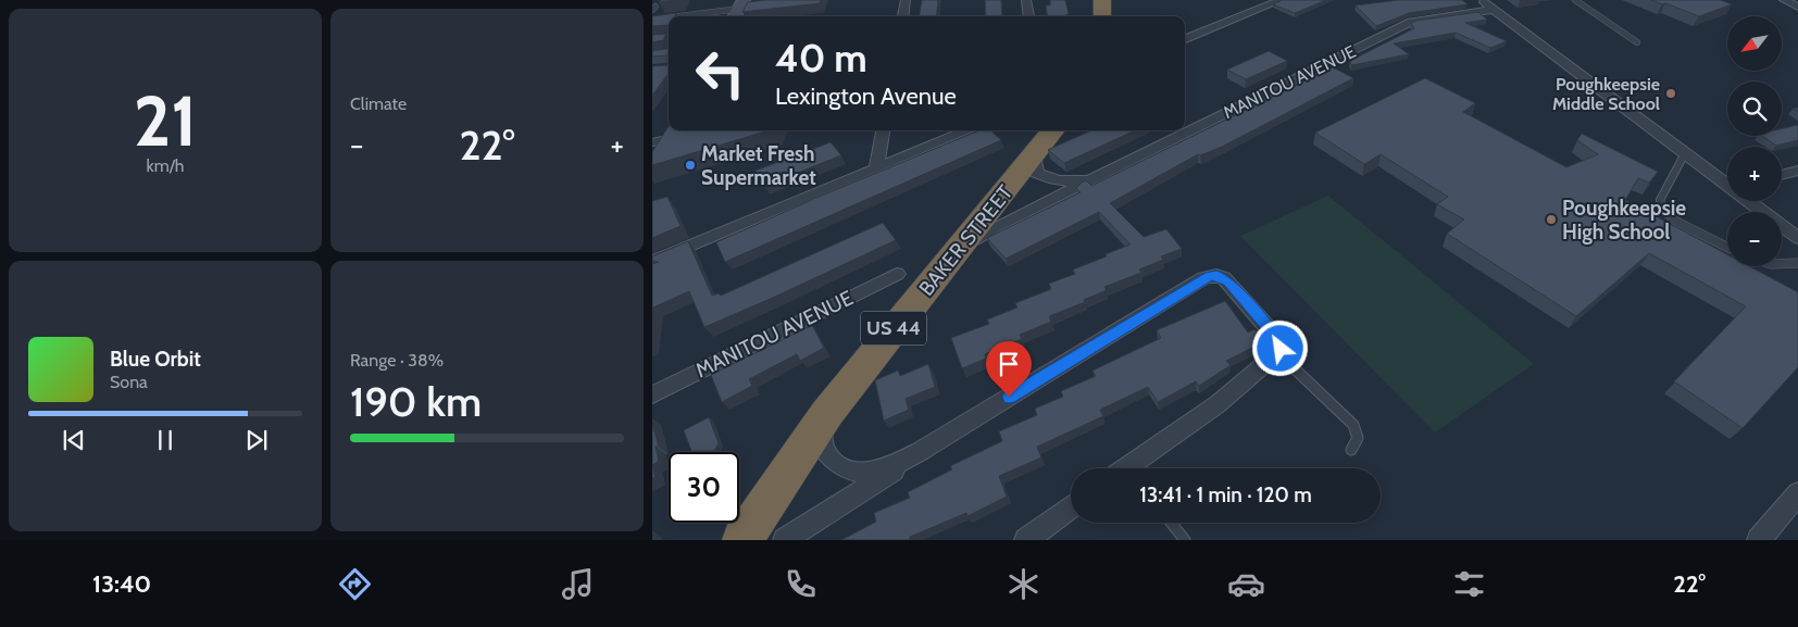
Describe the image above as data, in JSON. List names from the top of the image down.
{
  "streets": {
    "highway": ["BAKER STREET", "US 44"],
    "street": ["MANITOU AVENUE"]
  },
  "crossings": [
    ["MANITOU AVENUE", "BAKER STREET"]
  ],
  "places": ["Poughkeepsie Middle School", "Market Fresh Supermarket", "Poughkeepsie High School"],
  "north": "bottom left",
  "page": {
    "tile": [
      ["21", "km/h"],
      "Climate",
      ["Range · 38%", "190 km"]
    ],
    "map_buttons": ["+", "−"],
    "turn": ["40 m", "Lexington Avenue"],
    "heat": ["−", "22°", "+"],
    "song": ["Blue Orbit", "Sona"],
    "limit": "30",
    "trip": "13:41 · 1 min · 120 m",
    "tabs": ["13:40", "22°"]
  }
}
